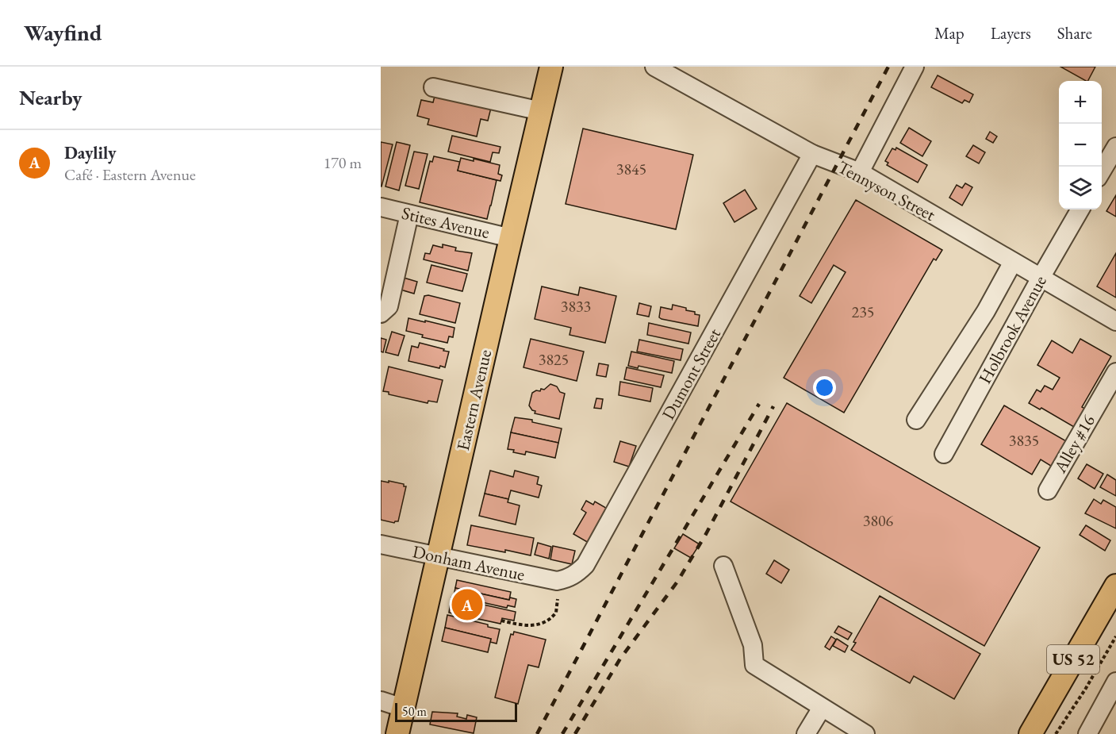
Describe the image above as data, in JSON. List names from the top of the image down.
{
  "streets": {
    "main road": ["Eastern Avenue", "US 52"],
    "street": [
      "Tennyson Street",
      "Stites Avenue",
      "Holbrook Avenue",
      "Dumont Street",
      "Alley #16",
      "Donham Avenue"
    ]
  },
  "crossings": [
    ["Tennyson Street", "Holbrook Avenue"],
    ["Tennyson Street", "Dumont Street"],
    ["Stites Avenue", "Eastern Avenue"],
    ["Dumont Street", "Donham Avenue"],
    ["Eastern Avenue", "Donham Avenue"]
  ],
  "house_numbers": [
    "3845",
    "3833",
    "235",
    "3825",
    "3835",
    "3806"
  ],
  "scale_bar": "50 m",
  "page": {
    "header": "Wayfind",
    "nav": ["Map", "Layers", "Share"],
    "heading": "Nearby",
    "map_buttons": ["+", "−"],
    "list": [
      {
        "mark": "A",
        "name": "Daylily",
        "note": "Café · Eastern Avenue",
        "value": "170 m"
      }
    ],
    "pins": "A",
    "scale": "50 m"
  }
}
